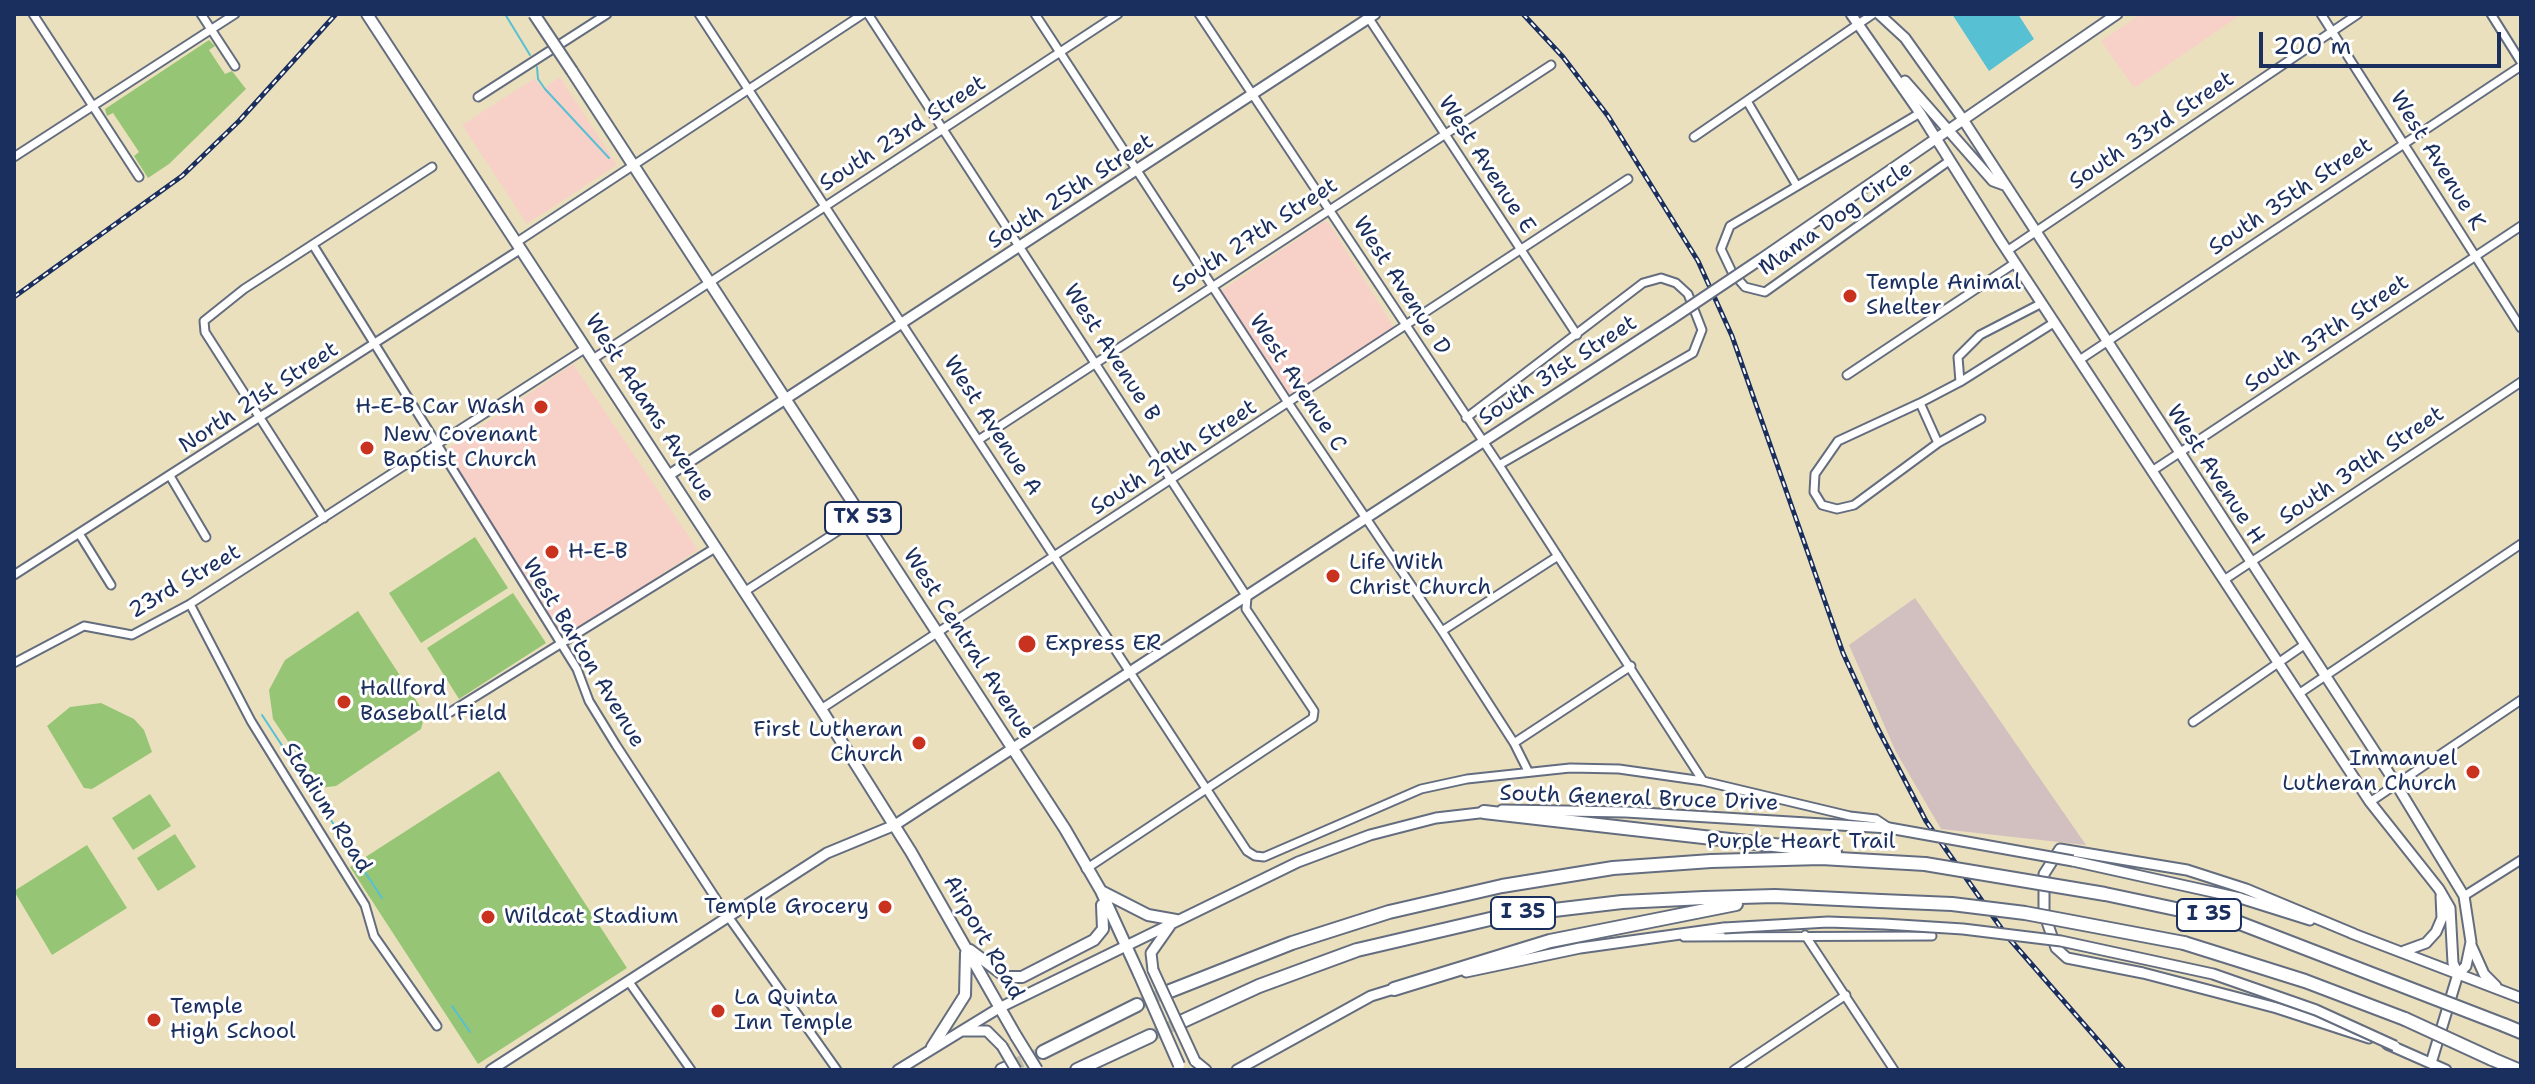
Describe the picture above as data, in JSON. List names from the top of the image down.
{
  "streets": {
    "highway": ["Purple Heart Trail", "I 35"],
    "main road": [
      "South 25th Street",
      "South 31st Street",
      "West Adams Avenue",
      "West Avenue H",
      "TX 53",
      "West Central Avenue",
      "South General Bruce Drive",
      "Airport Road"
    ],
    "street": [
      "South 33rd Street",
      "South 23rd Street",
      "West Avenue K",
      "West Avenue E",
      "South 35th Street",
      "Mama Dog Circle",
      "South 27th Street",
      "West Avenue D",
      "South 37th Street",
      "West Avenue B",
      "West Avenue C",
      "North 21st Street",
      "West Avenue A",
      "South 29th Street",
      "South 39th Street",
      "23rd Street",
      "West Barton Avenue",
      "Stadium Road"
    ]
  },
  "crossings": [
    ["South 33rd Street", "West Avenue K"],
    ["South 33rd Street", "West Avenue H"],
    ["South 23rd Street", "West Avenue B"],
    ["South 23rd Street", "West Avenue C"],
    ["South 23rd Street", "West Adams Avenue"],
    ["South 23rd Street", "West Avenue A"],
    ["South 23rd Street", "West Central Avenue"],
    ["West Avenue K", "South 35th Street"],
    ["West Avenue K", "South 37th Street"],
    ["West Avenue E", "South 25th Street"],
    ["West Avenue E", "South 27th Street"],
    ["West Avenue E", "South 29th Street"],
    ["South 25th Street", "West Avenue D"],
    ["South 25th Street", "West Avenue B"],
    ["South 25th Street", "West Avenue C"],
    ["South 25th Street", "West Adams Avenue"],
    ["South 25th Street", "West Avenue A"],
    ["South 25th Street", "West Central Avenue"],
    ["South 35th Street", "West Avenue H"],
    ["South 27th Street", "West Avenue D"],
    ["South 27th Street", "West Avenue B"],
    ["South 27th Street", "West Avenue C"],
    ["South 27th Street", "West Avenue A"],
    ["West Avenue D", "South 31st Street"],
    ["West Avenue D", "South 29th Street"],
    ["South 37th Street", "West Avenue H"],
    ["West Avenue B", "South 31st Street"],
    ["West Avenue B", "North 21st Street"],
    ["West Avenue B", "West Avenue A"],
    ["West Avenue B", "South 29th Street"],
    ["South 31st Street", "West Avenue C"],
    ["South 31st Street", "West Adams Avenue"],
    ["South 31st Street", "West Avenue A"],
    ["South 31st Street", "West Avenue H"],
    ["South 31st Street", "West Central Avenue"],
    ["South 31st Street", "West Barton Avenue"],
    ["South 31st Street", "Airport Road"],
    ["West Avenue C", "South 29th Street"],
    ["West Avenue C", "South General Bruce Drive"],
    ["North 21st Street", "West Adams Avenue"],
    ["North 21st Street", "West Avenue A"],
    ["North 21st Street", "West Central Avenue"],
    ["North 21st Street", "West Barton Avenue"],
    ["West Adams Avenue", "South 29th Street"],
    ["West Adams Avenue", "23rd Street"],
    ["West Adams Avenue", "Airport Road"],
    ["West Avenue A", "South 29th Street"],
    ["West Avenue A", "South General Bruce Drive"],
    ["South 29th Street", "West Central Avenue"],
    ["South 39th Street", "West Avenue H"],
    ["23rd Street", "West Barton Avenue"],
    ["23rd Street", "Stadium Road"],
    ["West Central Avenue", "South General Bruce Drive"],
    ["South General Bruce Drive", "Airport Road"]
  ],
  "places": [
    "Temple Animal Shelter",
    "H-E-B Car Wash",
    "New Covenant Baptist Church",
    "H-E-B",
    "Life With Christ Church",
    "Express ER",
    "Hallford Baseball Field",
    "First Lutheran Church",
    "Immanuel Lutheran Church",
    "Temple Grocery",
    "Wildcat Stadium",
    "La Quinta Inn Temple",
    "Temple High School"
  ],
  "scale_bar": "200 m"
}
